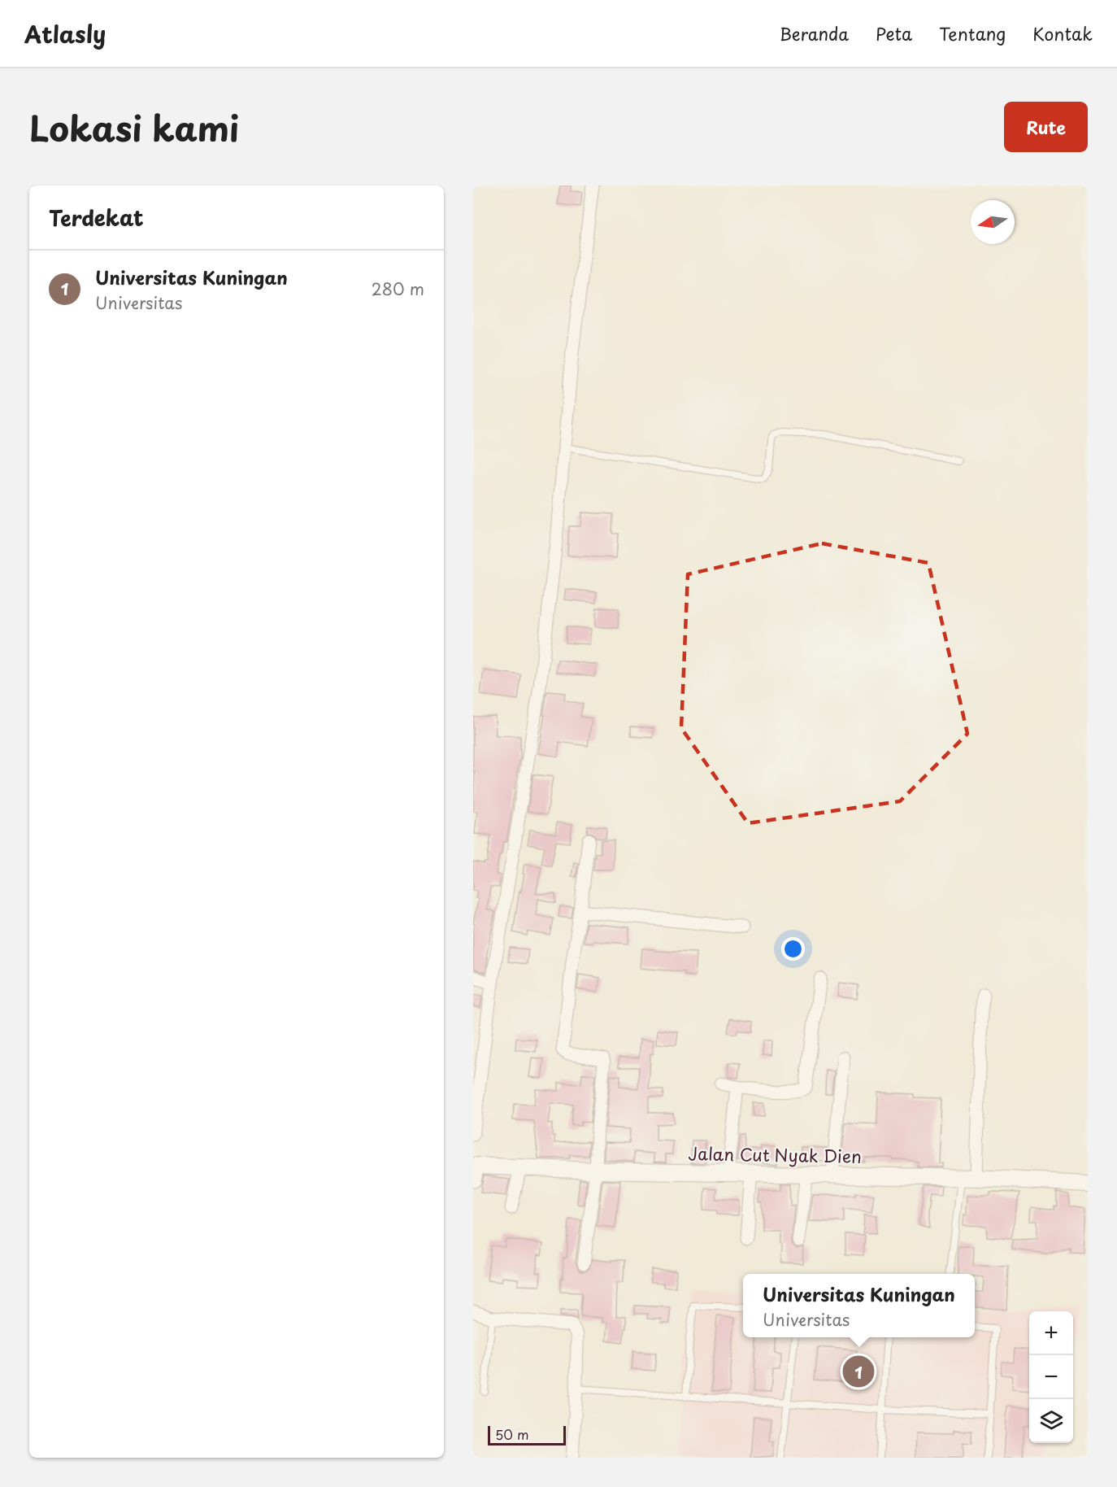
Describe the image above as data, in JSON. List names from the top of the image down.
{
  "streets": {
    "street": ["Jalan Cut Nyak Dien"]
  },
  "scale_bar": "50 m",
  "north": "left",
  "page": {
    "header": "Atlasly",
    "nav": [
      "Beranda",
      "Peta",
      "Tentang",
      "Kontak"
    ],
    "title": "Lokasi kami",
    "buttons": "Rute",
    "heading": "Terdekat",
    "list": [
      {
        "mark": "1",
        "name": "Universitas Kuningan",
        "note": "Universitas",
        "value": "280 m"
      }
    ],
    "popup": ["Universitas Kuningan", "Universitas"],
    "map_buttons": ["+", "−"],
    "pins": "1",
    "scale": "50 m"
  }
}
